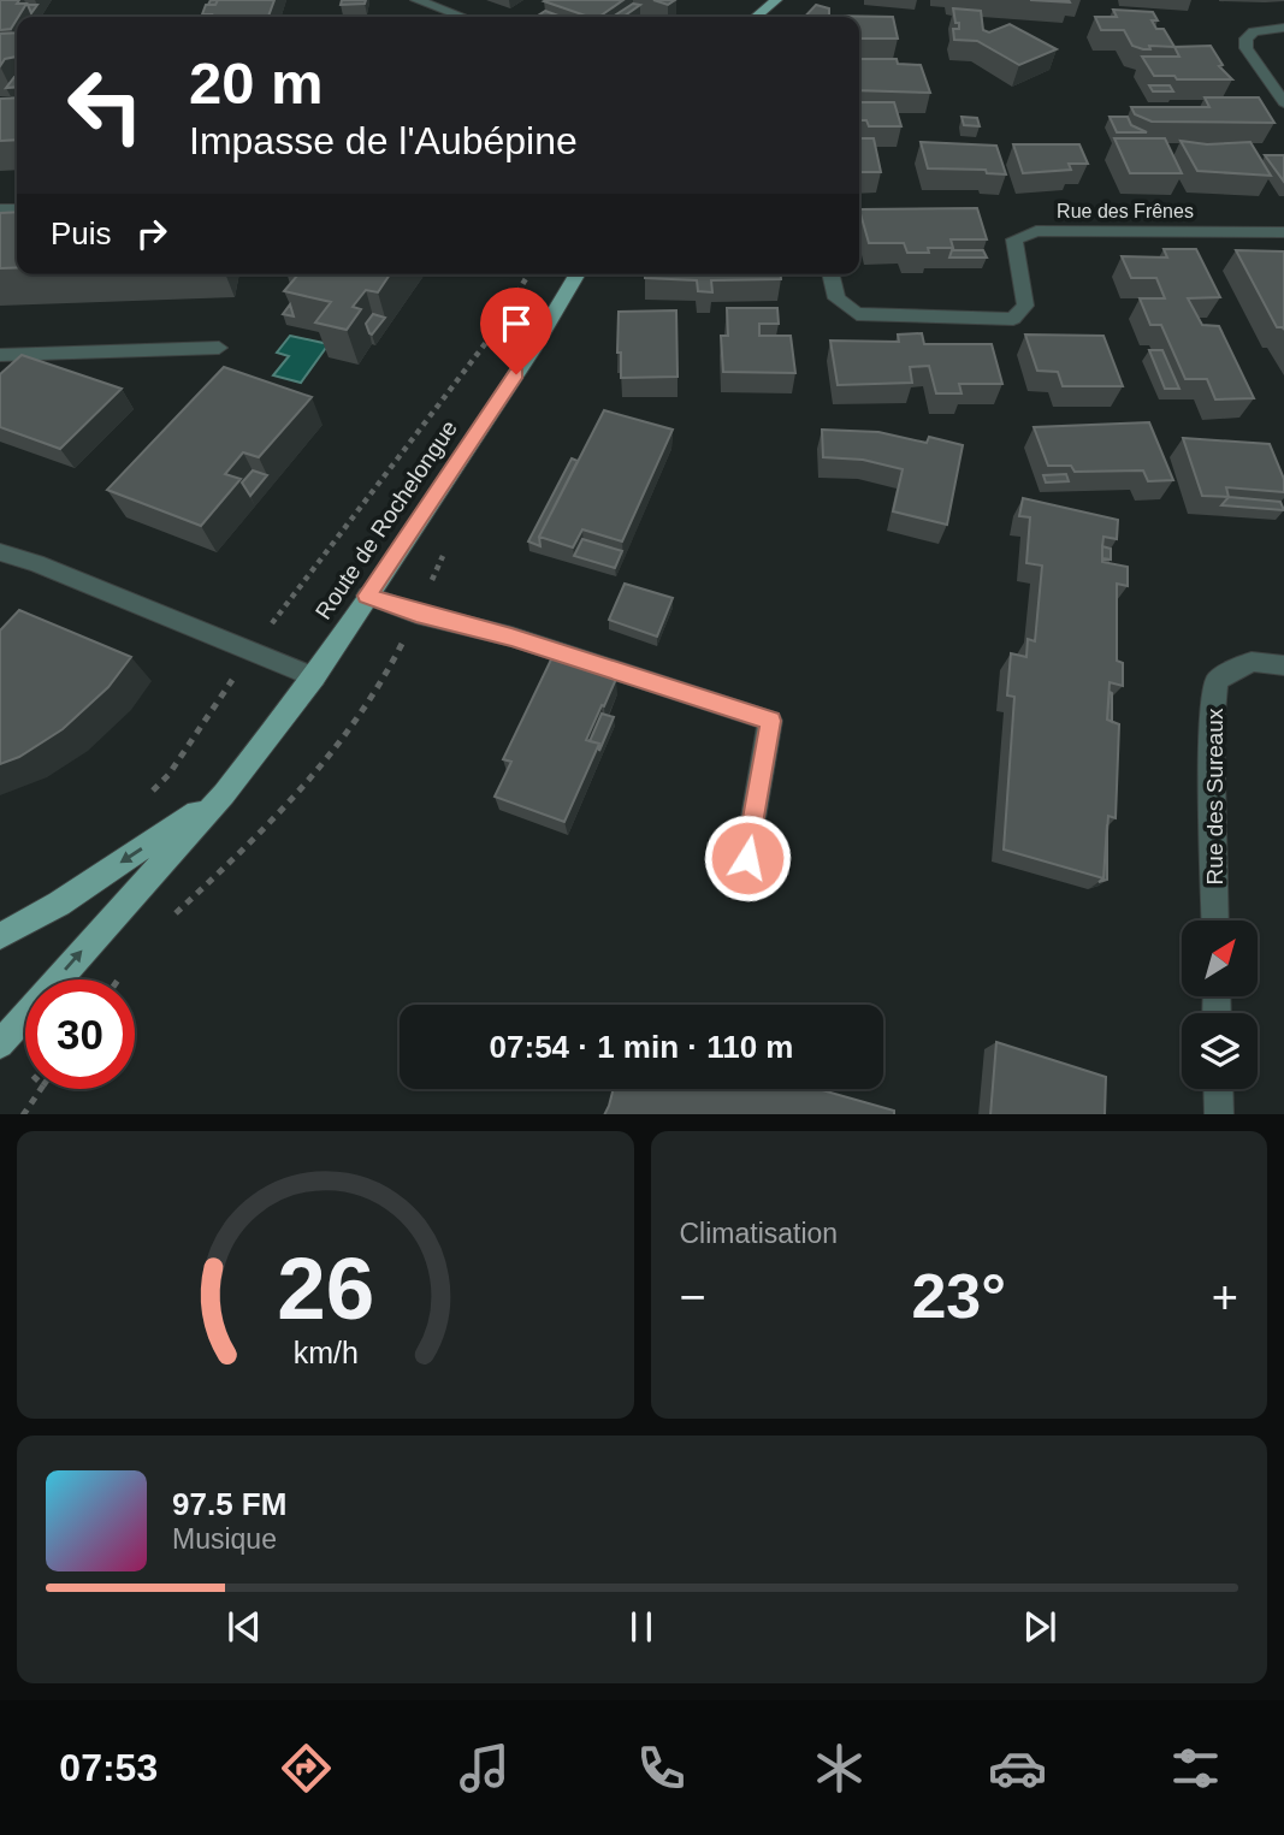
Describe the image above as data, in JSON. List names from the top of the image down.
{
  "streets": {
    "main road": ["Route de Rochelongue"],
    "street": ["Rue des Frênes", "Rue des Sureaux"]
  },
  "north": "top right",
  "page": {
    "turn": ["20 m", "Impasse de l'Aubépine"],
    "then": "Puis",
    "limit": "30",
    "trip": "07:54 · 1 min · 110 m",
    "tile": "Climatisation",
    "heat": ["−", "23°", "+"],
    "song": ["97.5 FM", "Musique"],
    "tabs": "07:53",
    "gauge": ["26", "km/h"]
  }
}
